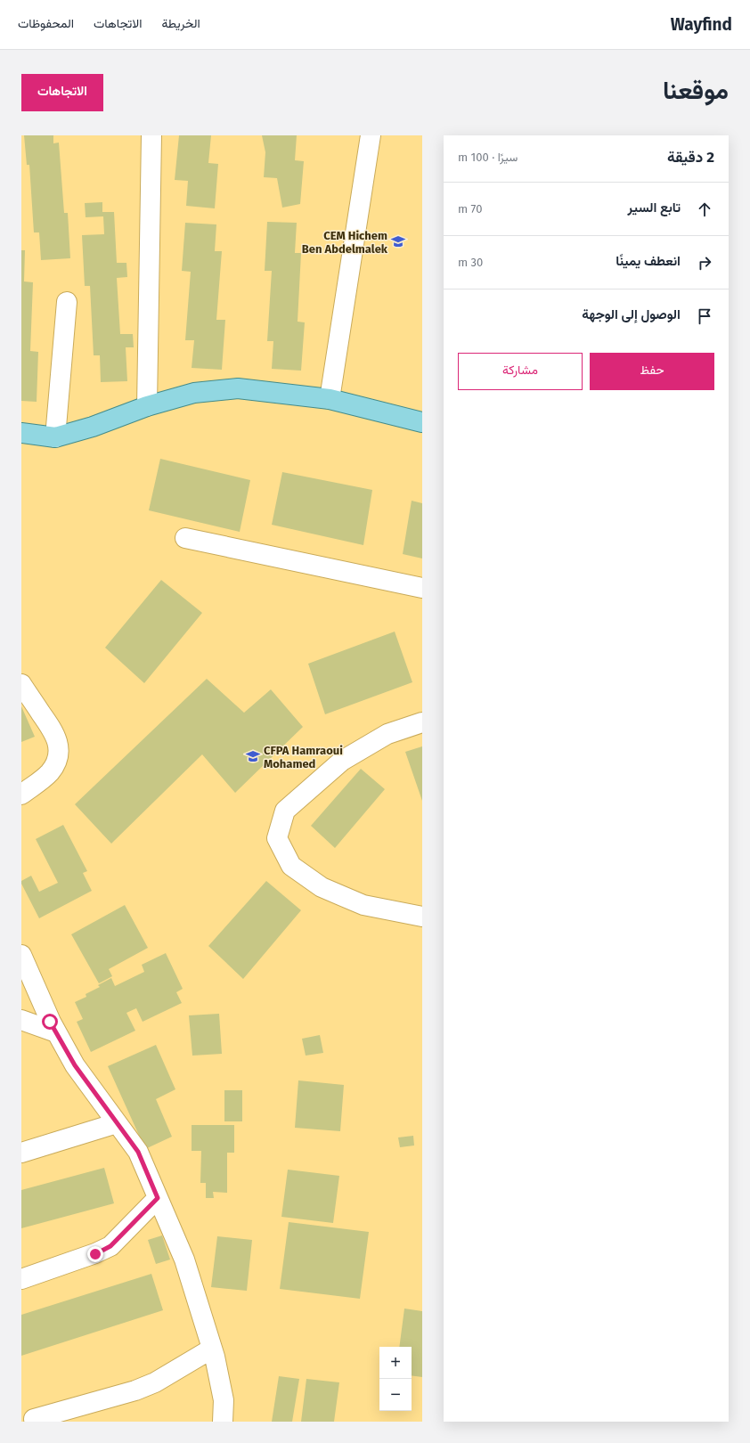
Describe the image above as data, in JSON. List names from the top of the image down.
{
  "places": {
    "school or university": ["CEM Hichem Ben Abdelmalek", "CFPA Hamraoui Mohamed"]
  },
  "page": {
    "header": "Wayfind",
    "nav": ["الخريطة", "الاتجاهات", "المحفوظات"],
    "title": "موقعنا",
    "buttons": [
      "الاتجاهات",
      ["حفظ", "مشاركة"]
    ],
    "heading": ["2 دقيقة", "سيرًا · 100 m"],
    "list": [
      ["تابع السير", "70 m"],
      ["انعطف يمينًا", "30 m"],
      "الوصول إلى الوجهة"
    ],
    "map_buttons": ["+", "−"]
  }
}
